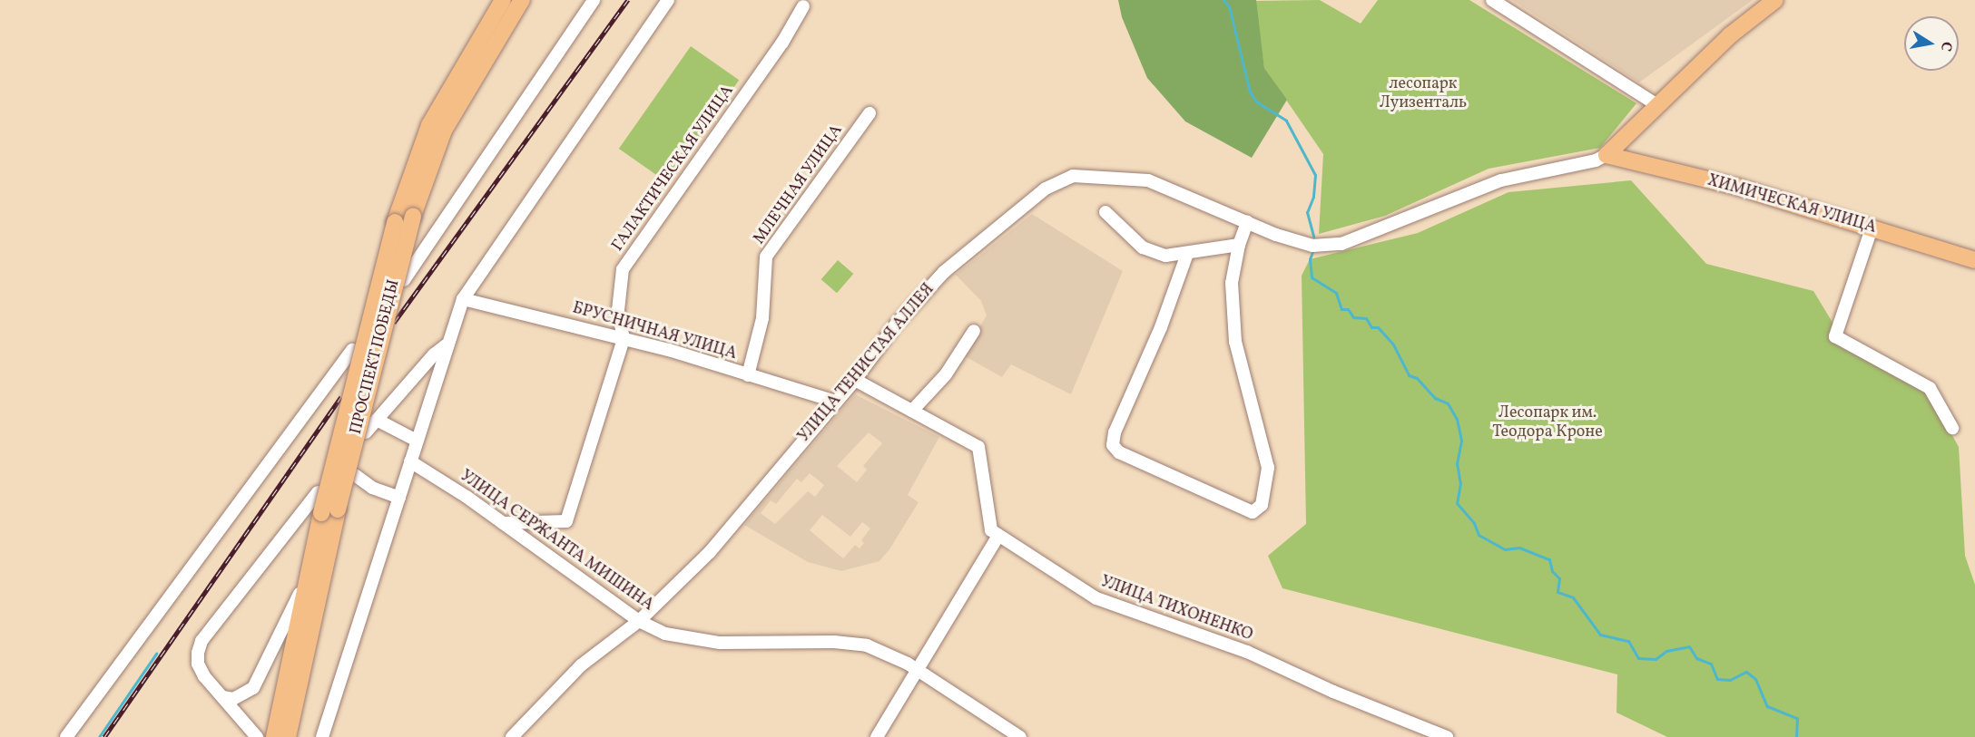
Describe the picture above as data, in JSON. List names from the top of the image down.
{
  "streets": {
    "main road": ["ХИМИЧЕСКАЯ УЛИЦА", "ПРОСПЕКТ ПОБЕДЫ", "УЛИЦА ТЕНИСТАЯ АЛЛЕЯ"],
    "street": [
      "ГАЛАКТИЧЕСКАЯ УЛИЦА",
      "МЛЕЧНАЯ УЛИЦА",
      "БРУСНИЧНАЯ УЛИЦА",
      "УЛИЦА СЕРЖАНТА МИШИНА",
      "УЛИЦА ТИХОНЕНКО"
    ]
  },
  "crossings": [
    ["ГАЛАКТИЧЕСКАЯ УЛИЦА", "БРУСНИЧНАЯ УЛИЦА"],
    ["ГАЛАКТИЧЕСКАЯ УЛИЦА", "УЛИЦА СЕРЖАНТА МИШИНА"],
    ["МЛЕЧНАЯ УЛИЦА", "БРУСНИЧНАЯ УЛИЦА"],
    ["ХИМИЧЕСКАЯ УЛИЦА", "УЛИЦА ТЕНИСТАЯ АЛЛЕЯ"],
    ["БРУСНИЧНАЯ УЛИЦА", "УЛИЦА ТЕНИСТАЯ АЛЛЕЯ"],
    ["УЛИЦА ТЕНИСТАЯ АЛЛЕЯ", "УЛИЦА СЕРЖАНТА МИШИНА"]
  ],
  "parks": ["лесопарк Луизенталь", "Лесопарк им. Теодора Кроне"],
  "north": "right"
}
